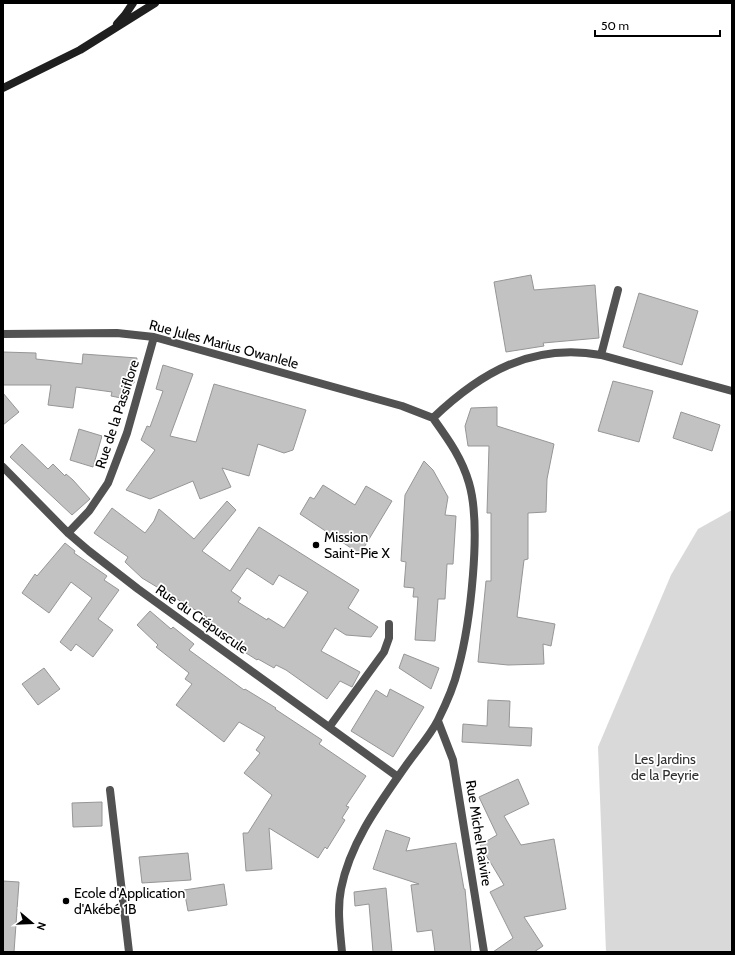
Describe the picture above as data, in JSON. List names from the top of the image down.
{
  "streets": {
    "street": [
      "Rue Jules Marius Owanlele",
      "Rue de la Passiflore",
      "Rue du Crépuscule",
      "Rue Michel Raivire"
    ]
  },
  "crossings": [
    ["Rue Jules Marius Owanlele", "Rue de la Passiflore"],
    ["Rue de la Passiflore", "Rue du Crépuscule"]
  ],
  "parks": ["Les Jardins de la Peyrie"],
  "places": ["Mission Saint-Pie X", "Ecole d'Application d'Akébé 1B"],
  "scale_bar": "50 m",
  "north": "right"
}
